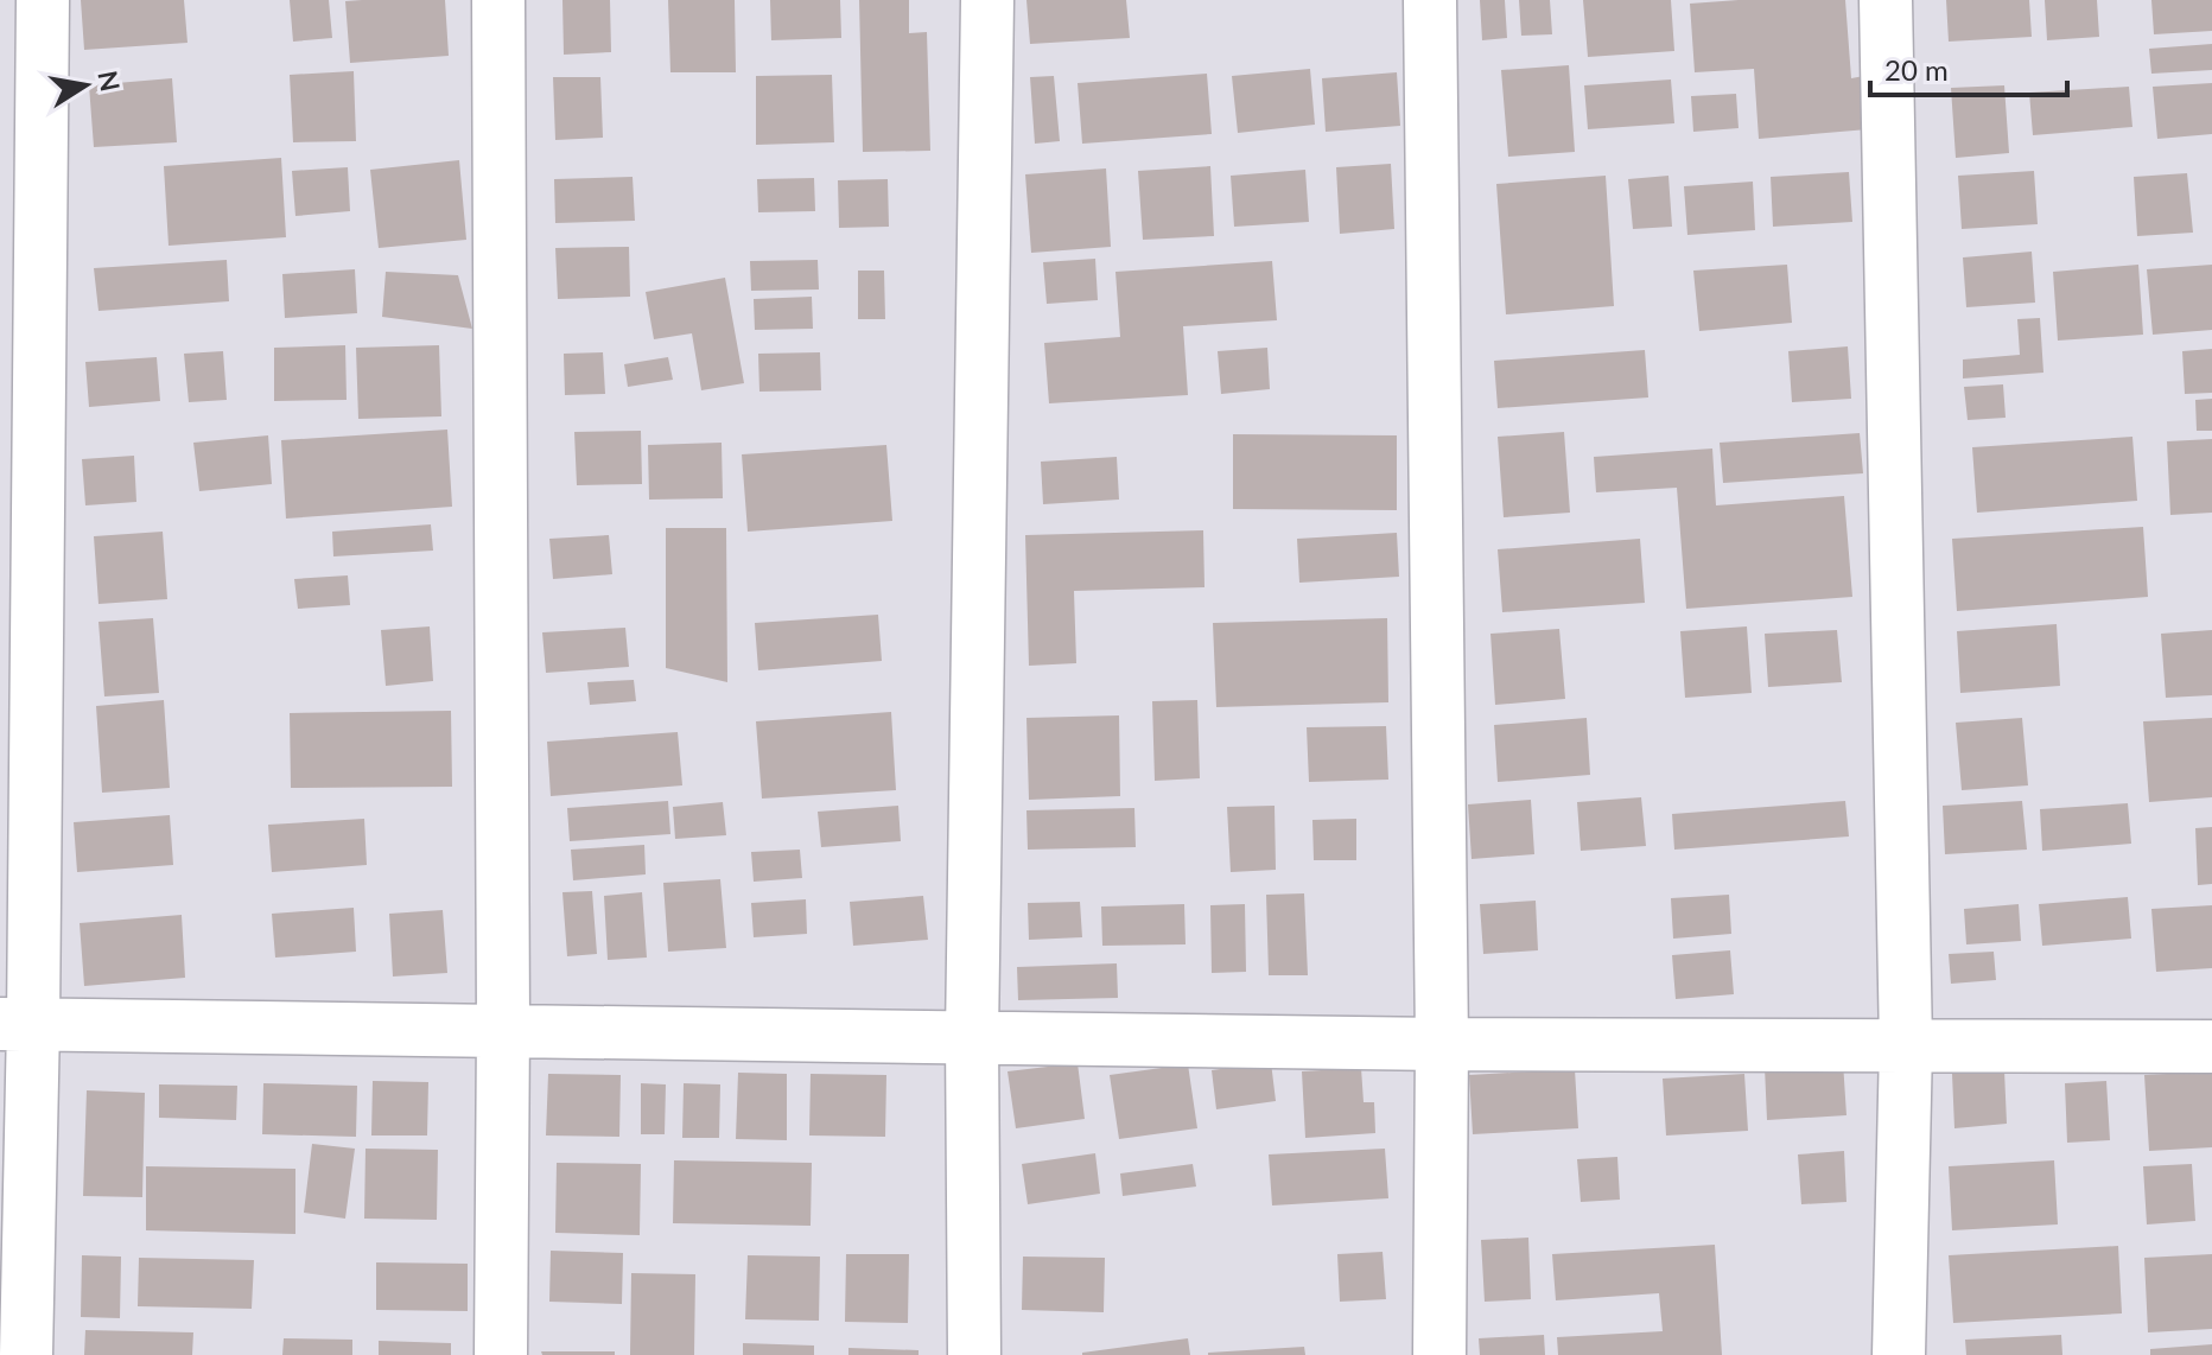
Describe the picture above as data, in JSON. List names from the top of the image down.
{
  "scale_bar": "20 m",
  "north": "right"
}
